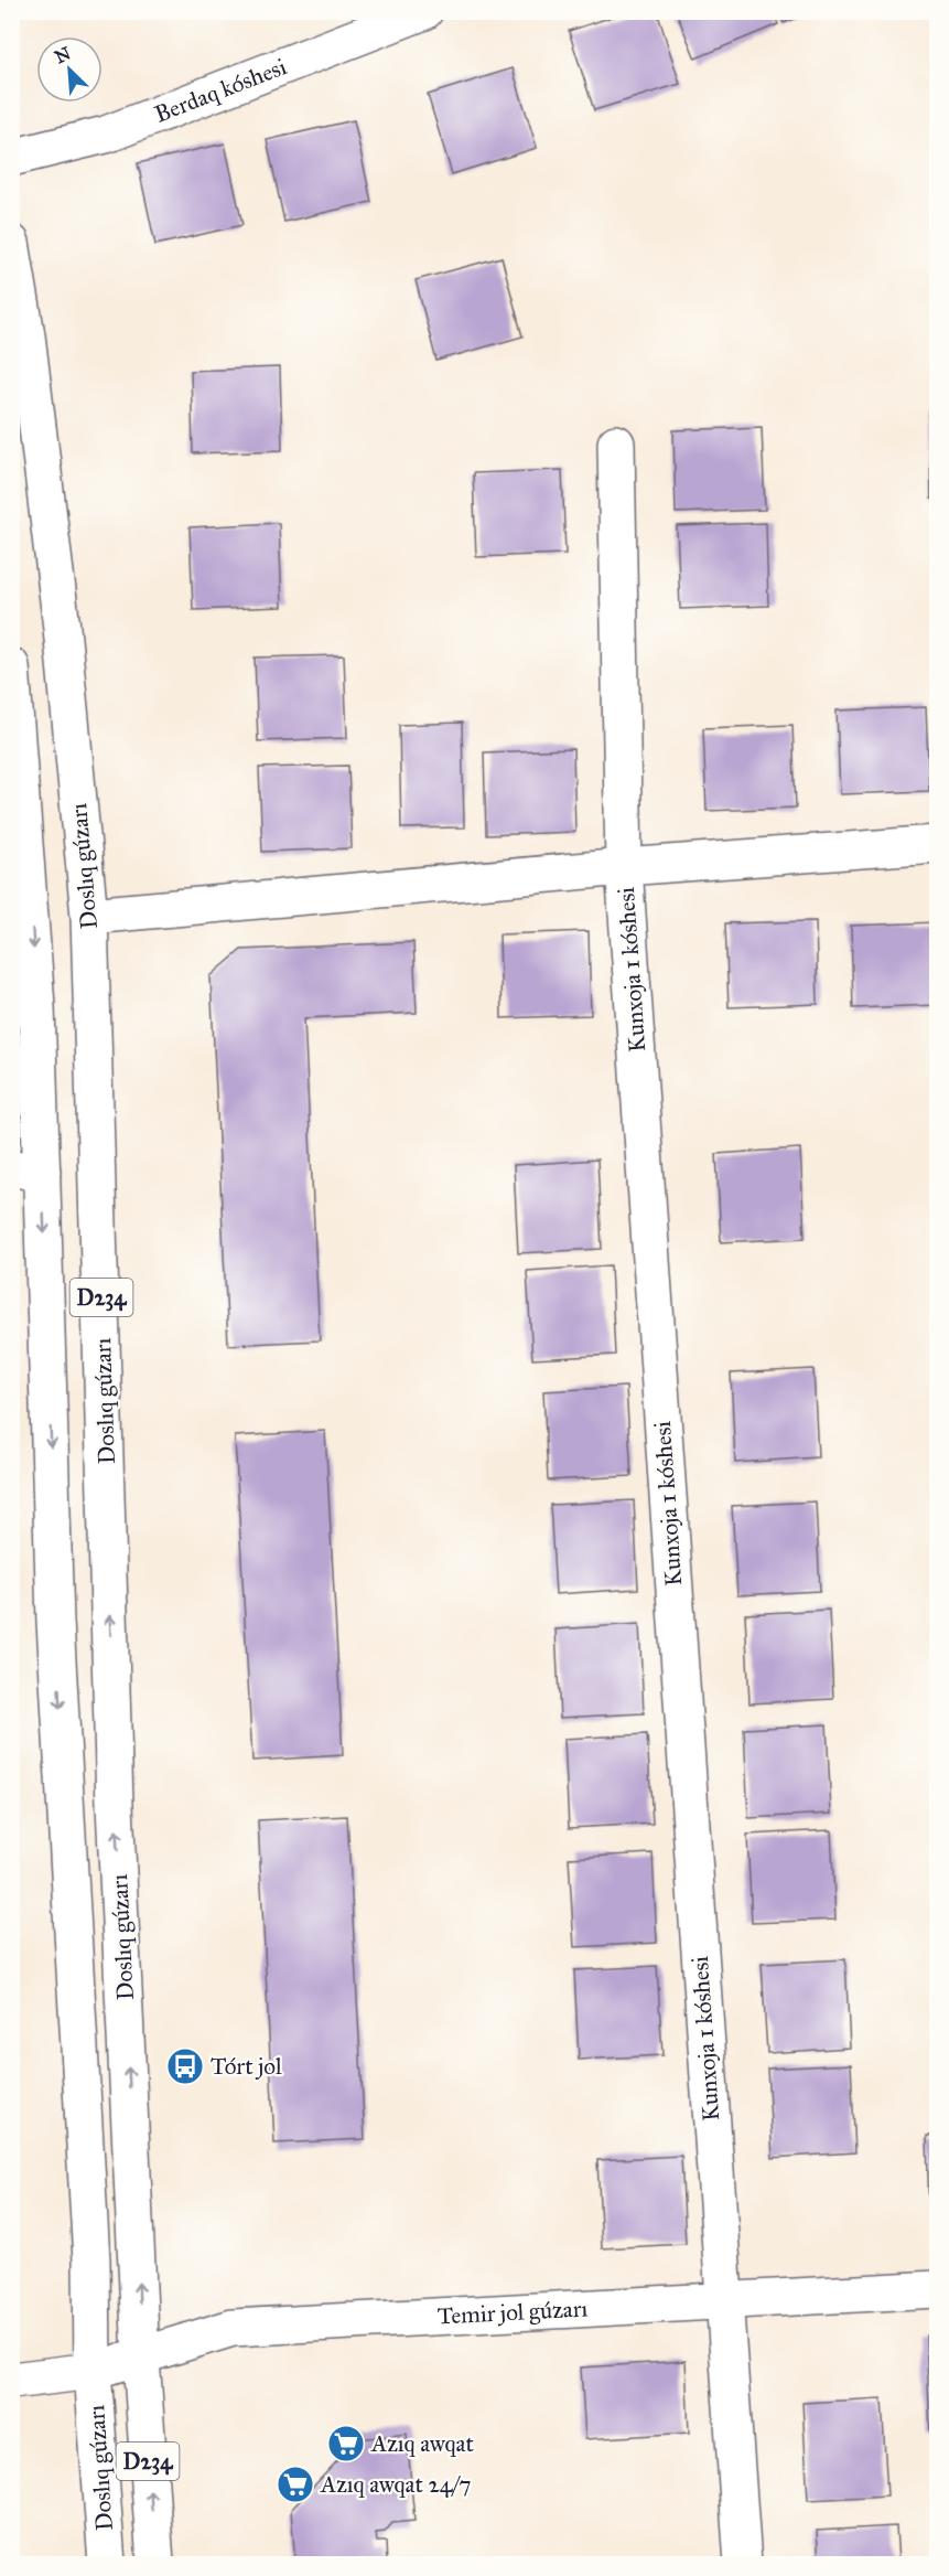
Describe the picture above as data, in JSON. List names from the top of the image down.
{
  "streets": {
    "street": [
      "Berdaq kóshesi",
      "Doslıq gúzarı",
      "Kunxoja 1 kóshesi",
      "D234",
      "Temir jol gúzarı"
    ]
  },
  "crossings": [
    ["Doslıq gúzarı", "Temir jol gúzarı"],
    ["Kunxoja 1 kóshesi", "Temir jol gúzarı"]
  ],
  "places": {
    "bus stop": ["Tórt jol"],
    "supermarket": ["Azıq awqat", "Azıq awqat 24/7"]
  },
  "north": "top left"
}
